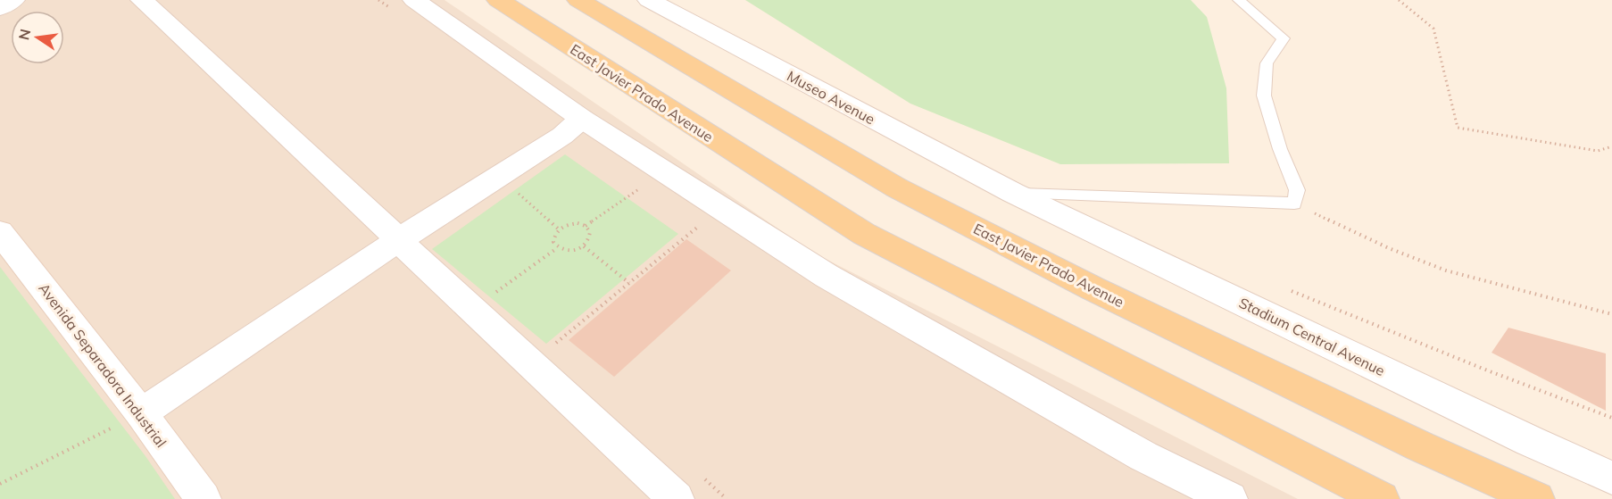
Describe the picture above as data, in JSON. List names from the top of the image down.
{
  "streets": {
    "main road": ["East Javier Prado Avenue"],
    "street": ["Museo Avenue", "Stadium Central Avenue", "Avenida Separadora Industrial"]
  },
  "crossings": [
    ["Museo Avenue", "Stadium Central Avenue"]
  ],
  "north": "left"
}
